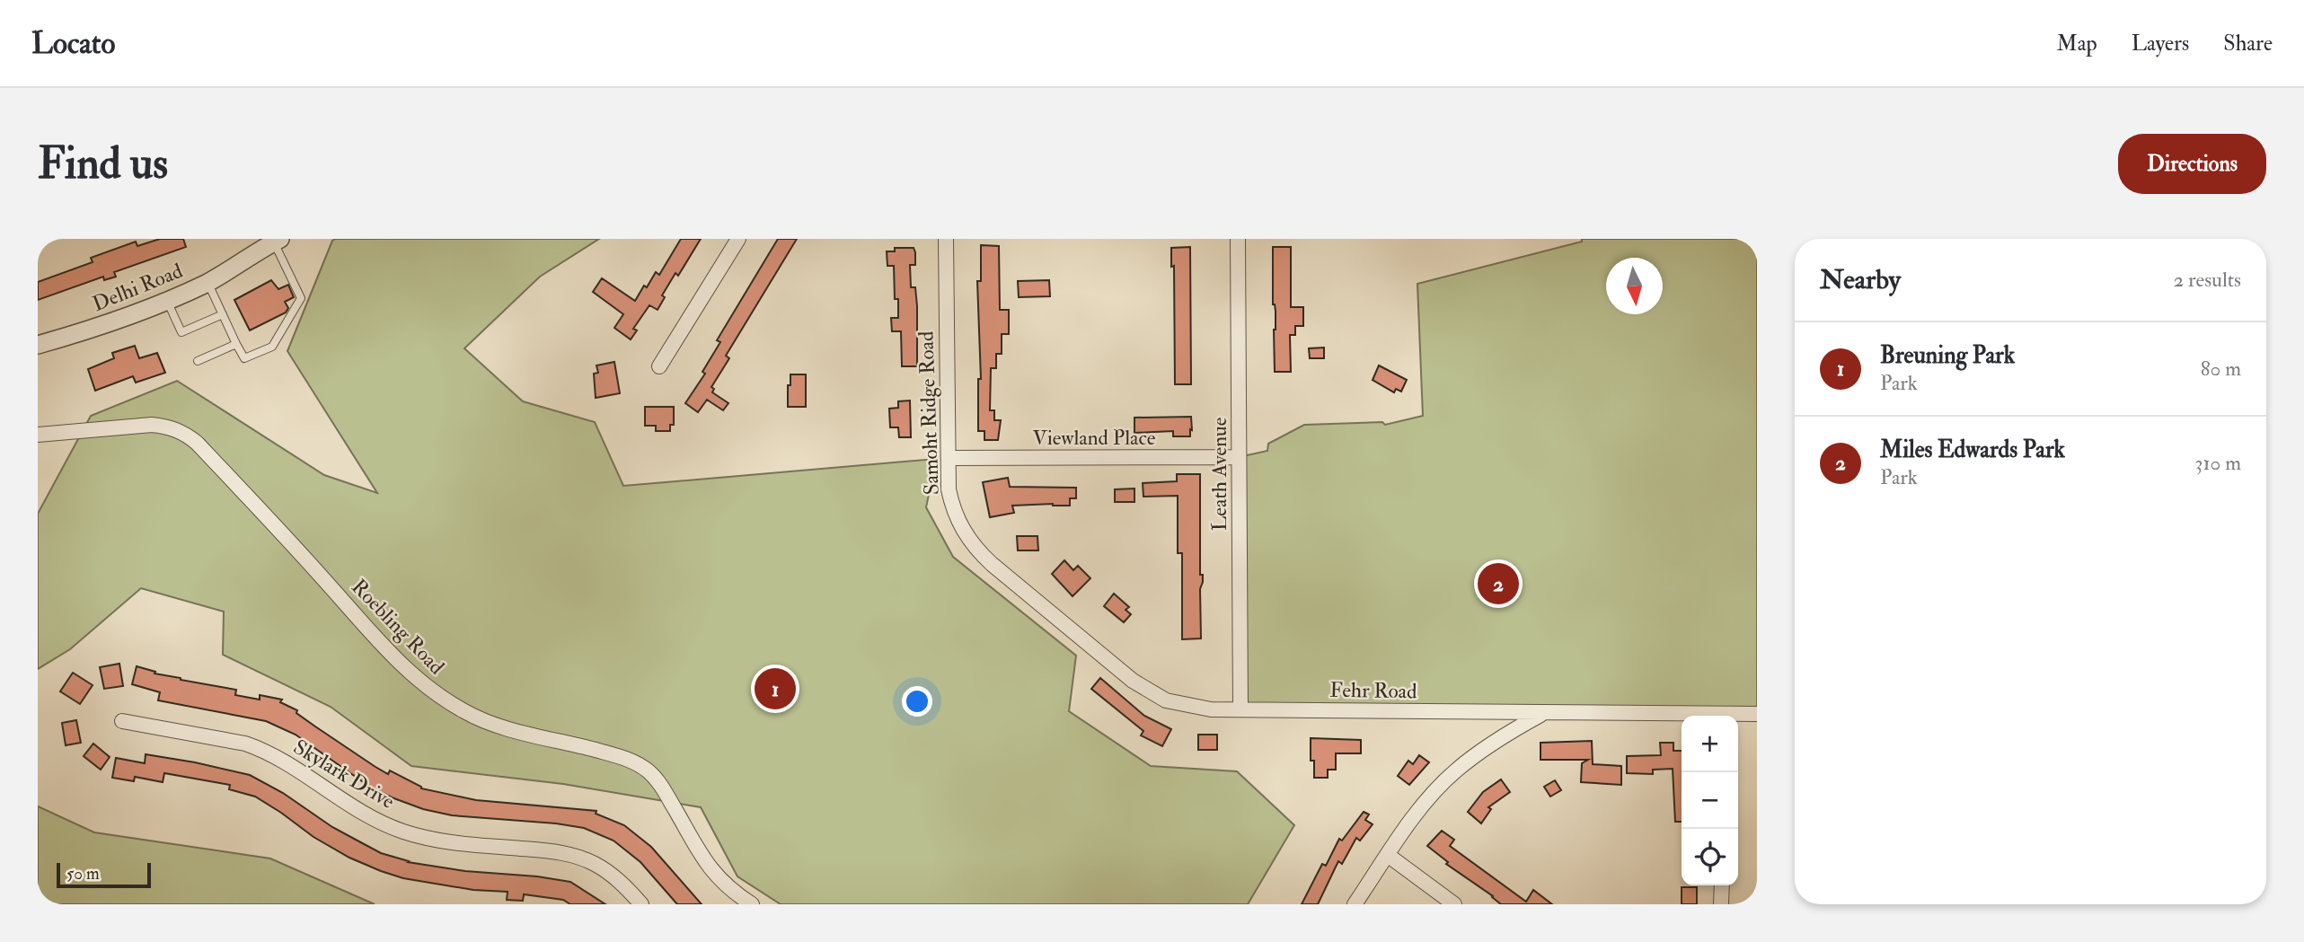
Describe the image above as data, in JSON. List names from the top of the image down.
{
  "streets": {
    "street": [
      "Delhi Road",
      "Samoht Ridge Road",
      "Viewland Place",
      "Leath Avenue",
      "Roebling Road",
      "Fehr Road",
      "Skylark Drive"
    ]
  },
  "crossings": [
    ["Samoht Ridge Road", "Viewland Place"],
    ["Samoht Ridge Road", "Fehr Road"],
    ["Viewland Place", "Leath Avenue"],
    ["Leath Avenue", "Fehr Road"]
  ],
  "scale_bar": "50 m",
  "north": "bottom",
  "page": {
    "header": "Locato",
    "nav": ["Map", "Layers", "Share"],
    "buttons": "Directions",
    "title": "Find us",
    "heading": ["Nearby", "2 results"],
    "list": [
      {
        "mark": "1",
        "name": "Breuning Park",
        "note": "Park",
        "value": "80 m"
      },
      {
        "mark": "2",
        "name": "Miles Edwards Park",
        "note": "Park",
        "value": "310 m"
      }
    ],
    "pins": ["2", "1"],
    "map_buttons": ["+", "−"],
    "scale": "50 m"
  }
}
